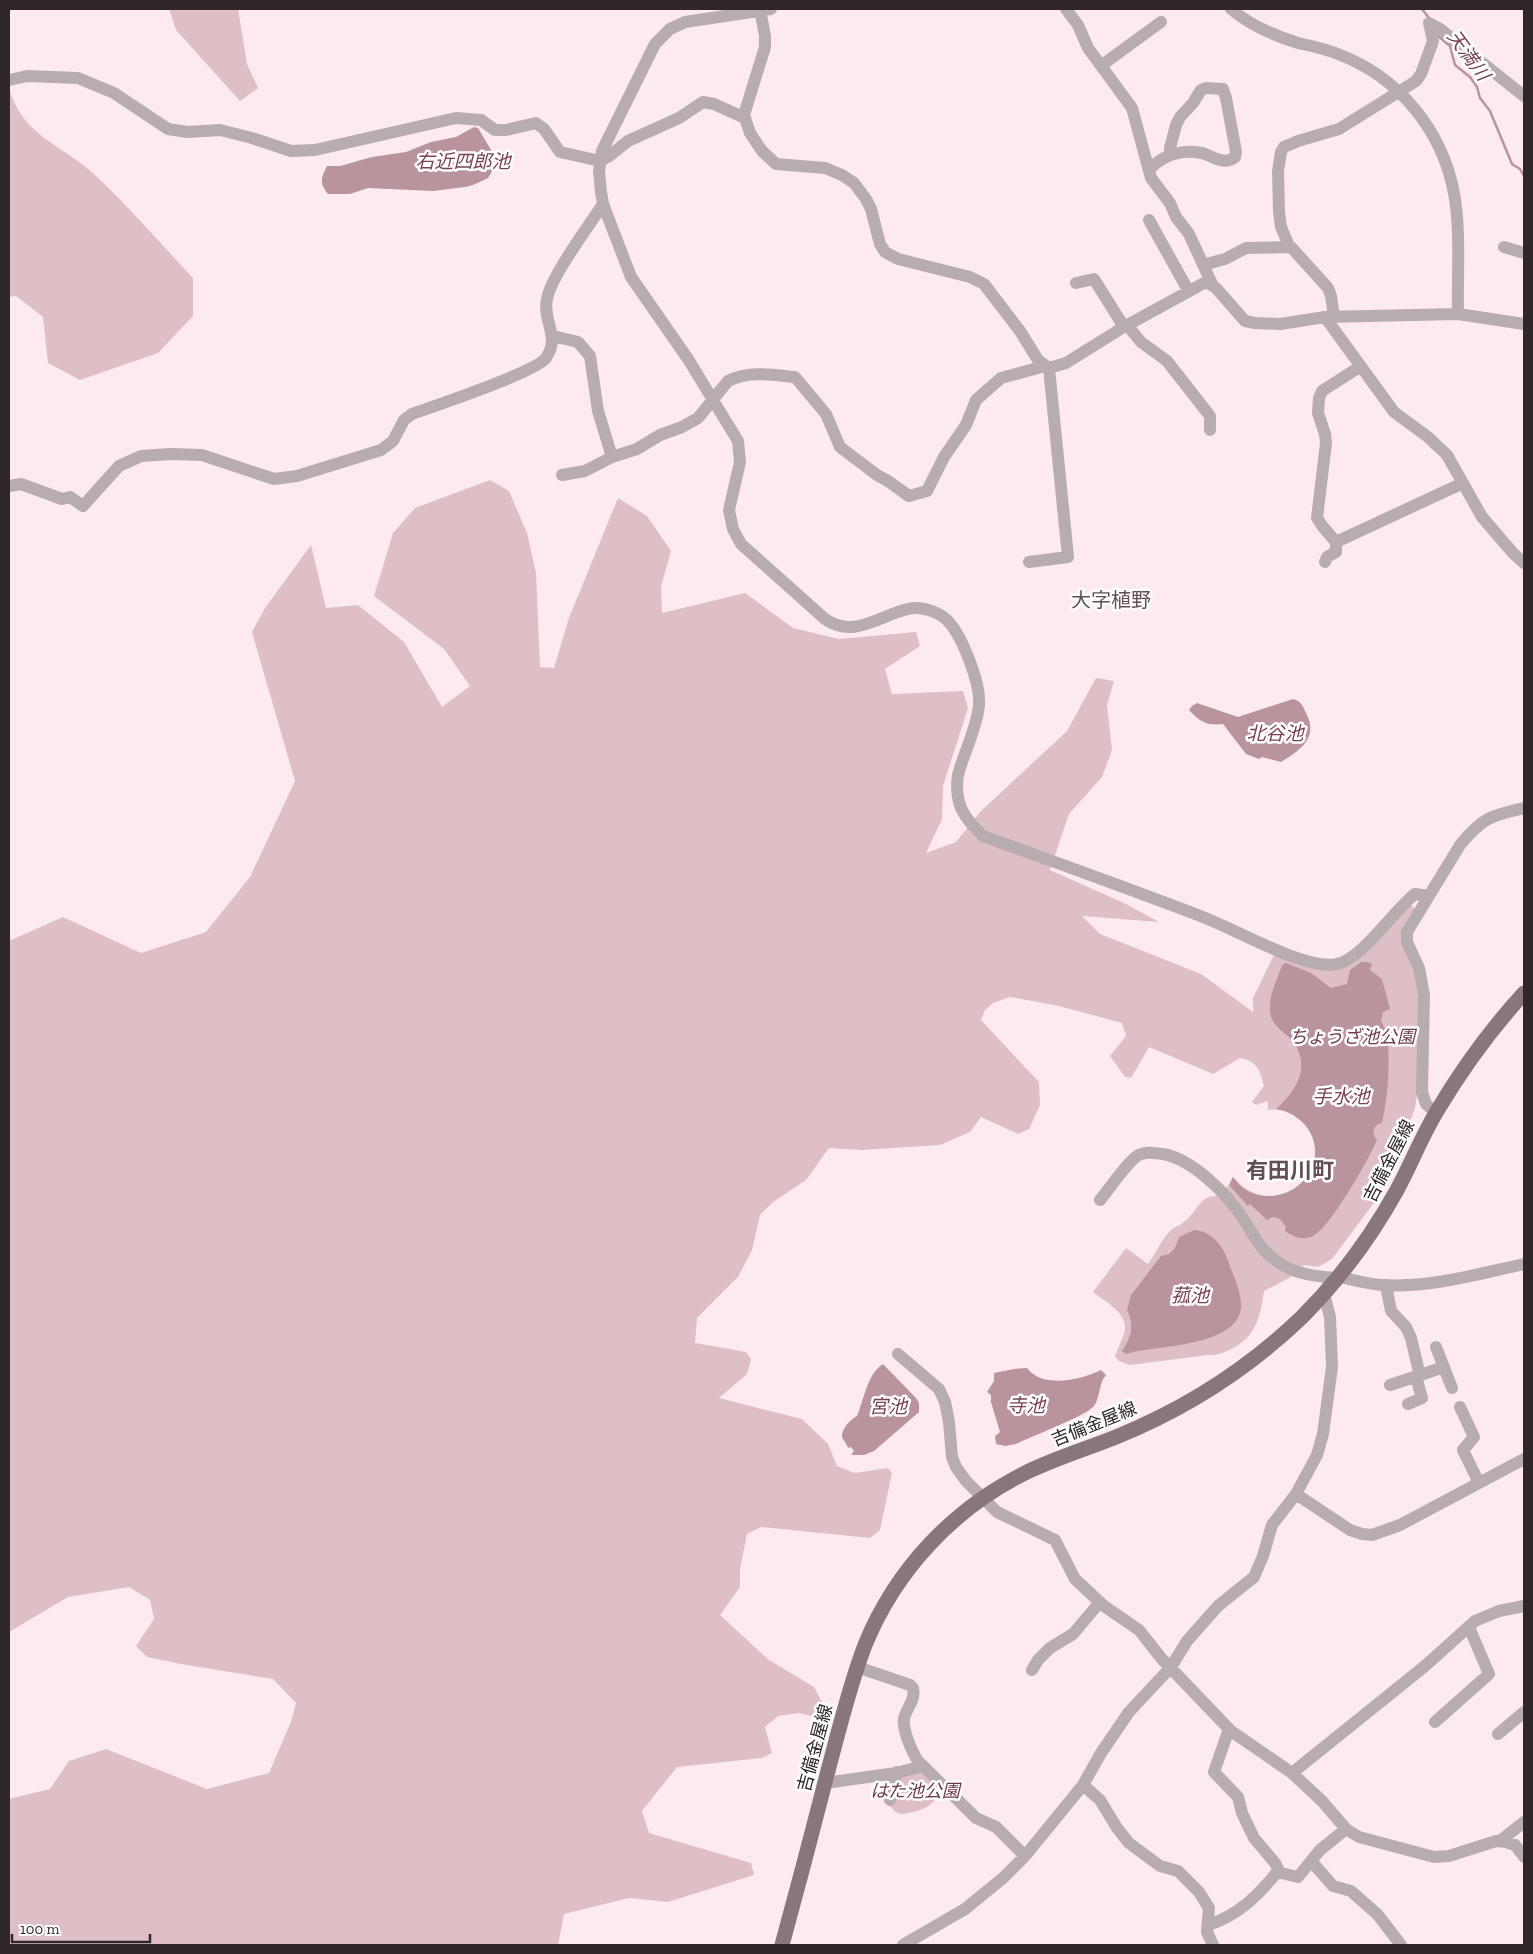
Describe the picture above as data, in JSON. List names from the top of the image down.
{
  "streets": {
    "main road": ["吉備金屋線"]
  },
  "districts": ["大字植野", "有田川町"],
  "water": [
    "天満川",
    "右近四郎池",
    "北谷池",
    "手水池",
    "菰池",
    "寺池",
    "宮池"
  ],
  "parks": ["ちょうざ池公園", "はた池公園"],
  "scale_bar": "100 m"
}
